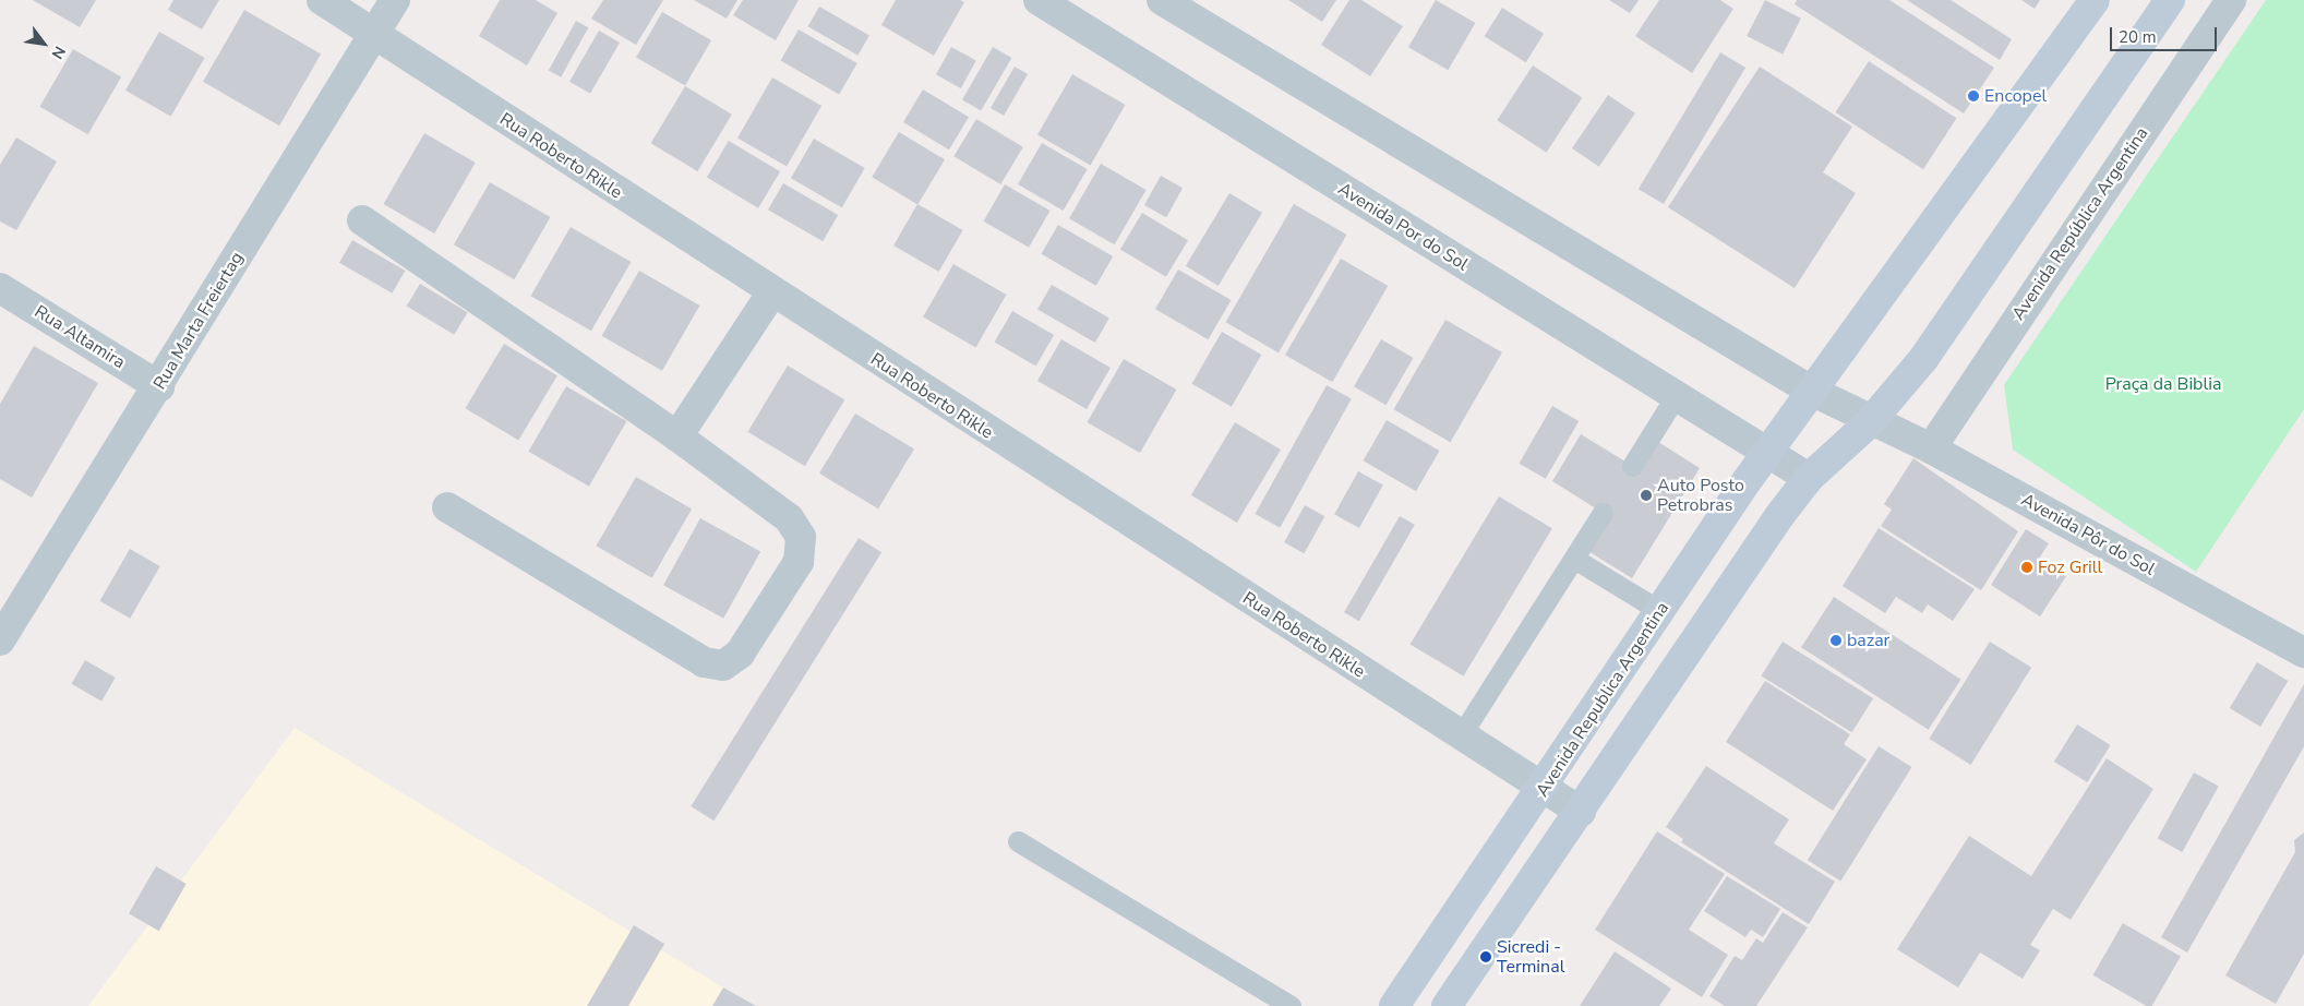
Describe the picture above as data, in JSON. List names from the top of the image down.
{
  "streets": {
    "main road": ["Avenida Republica Argentina"],
    "street": [
      "Rua Roberto Rikle",
      "Avenida República Argentina",
      "Avenida Por do Sol",
      "Rua Marta Freiertag",
      "Rua Altamira",
      "Avenida Pôr do Sol"
    ]
  },
  "crossings": [
    ["Rua Roberto Rikle", "Rua Marta Freiertag"],
    ["Rua Roberto Rikle", "Avenida Republica Argentina"],
    ["Avenida República Argentina", "Avenida Pôr do Sol"],
    ["Avenida Por do Sol", "Avenida Republica Argentina"],
    ["Rua Marta Freiertag", "Rua Altamira"],
    ["Avenida Pôr do Sol", "Avenida Republica Argentina"]
  ],
  "parks": ["Praça da Biblia"],
  "places": [
    "Encopel",
    "Auto Posto Petrobras",
    "Foz Grill",
    "bazar",
    "Sicredi - Terminal"
  ],
  "scale_bar": "20 m",
  "north": "bottom right"
}
